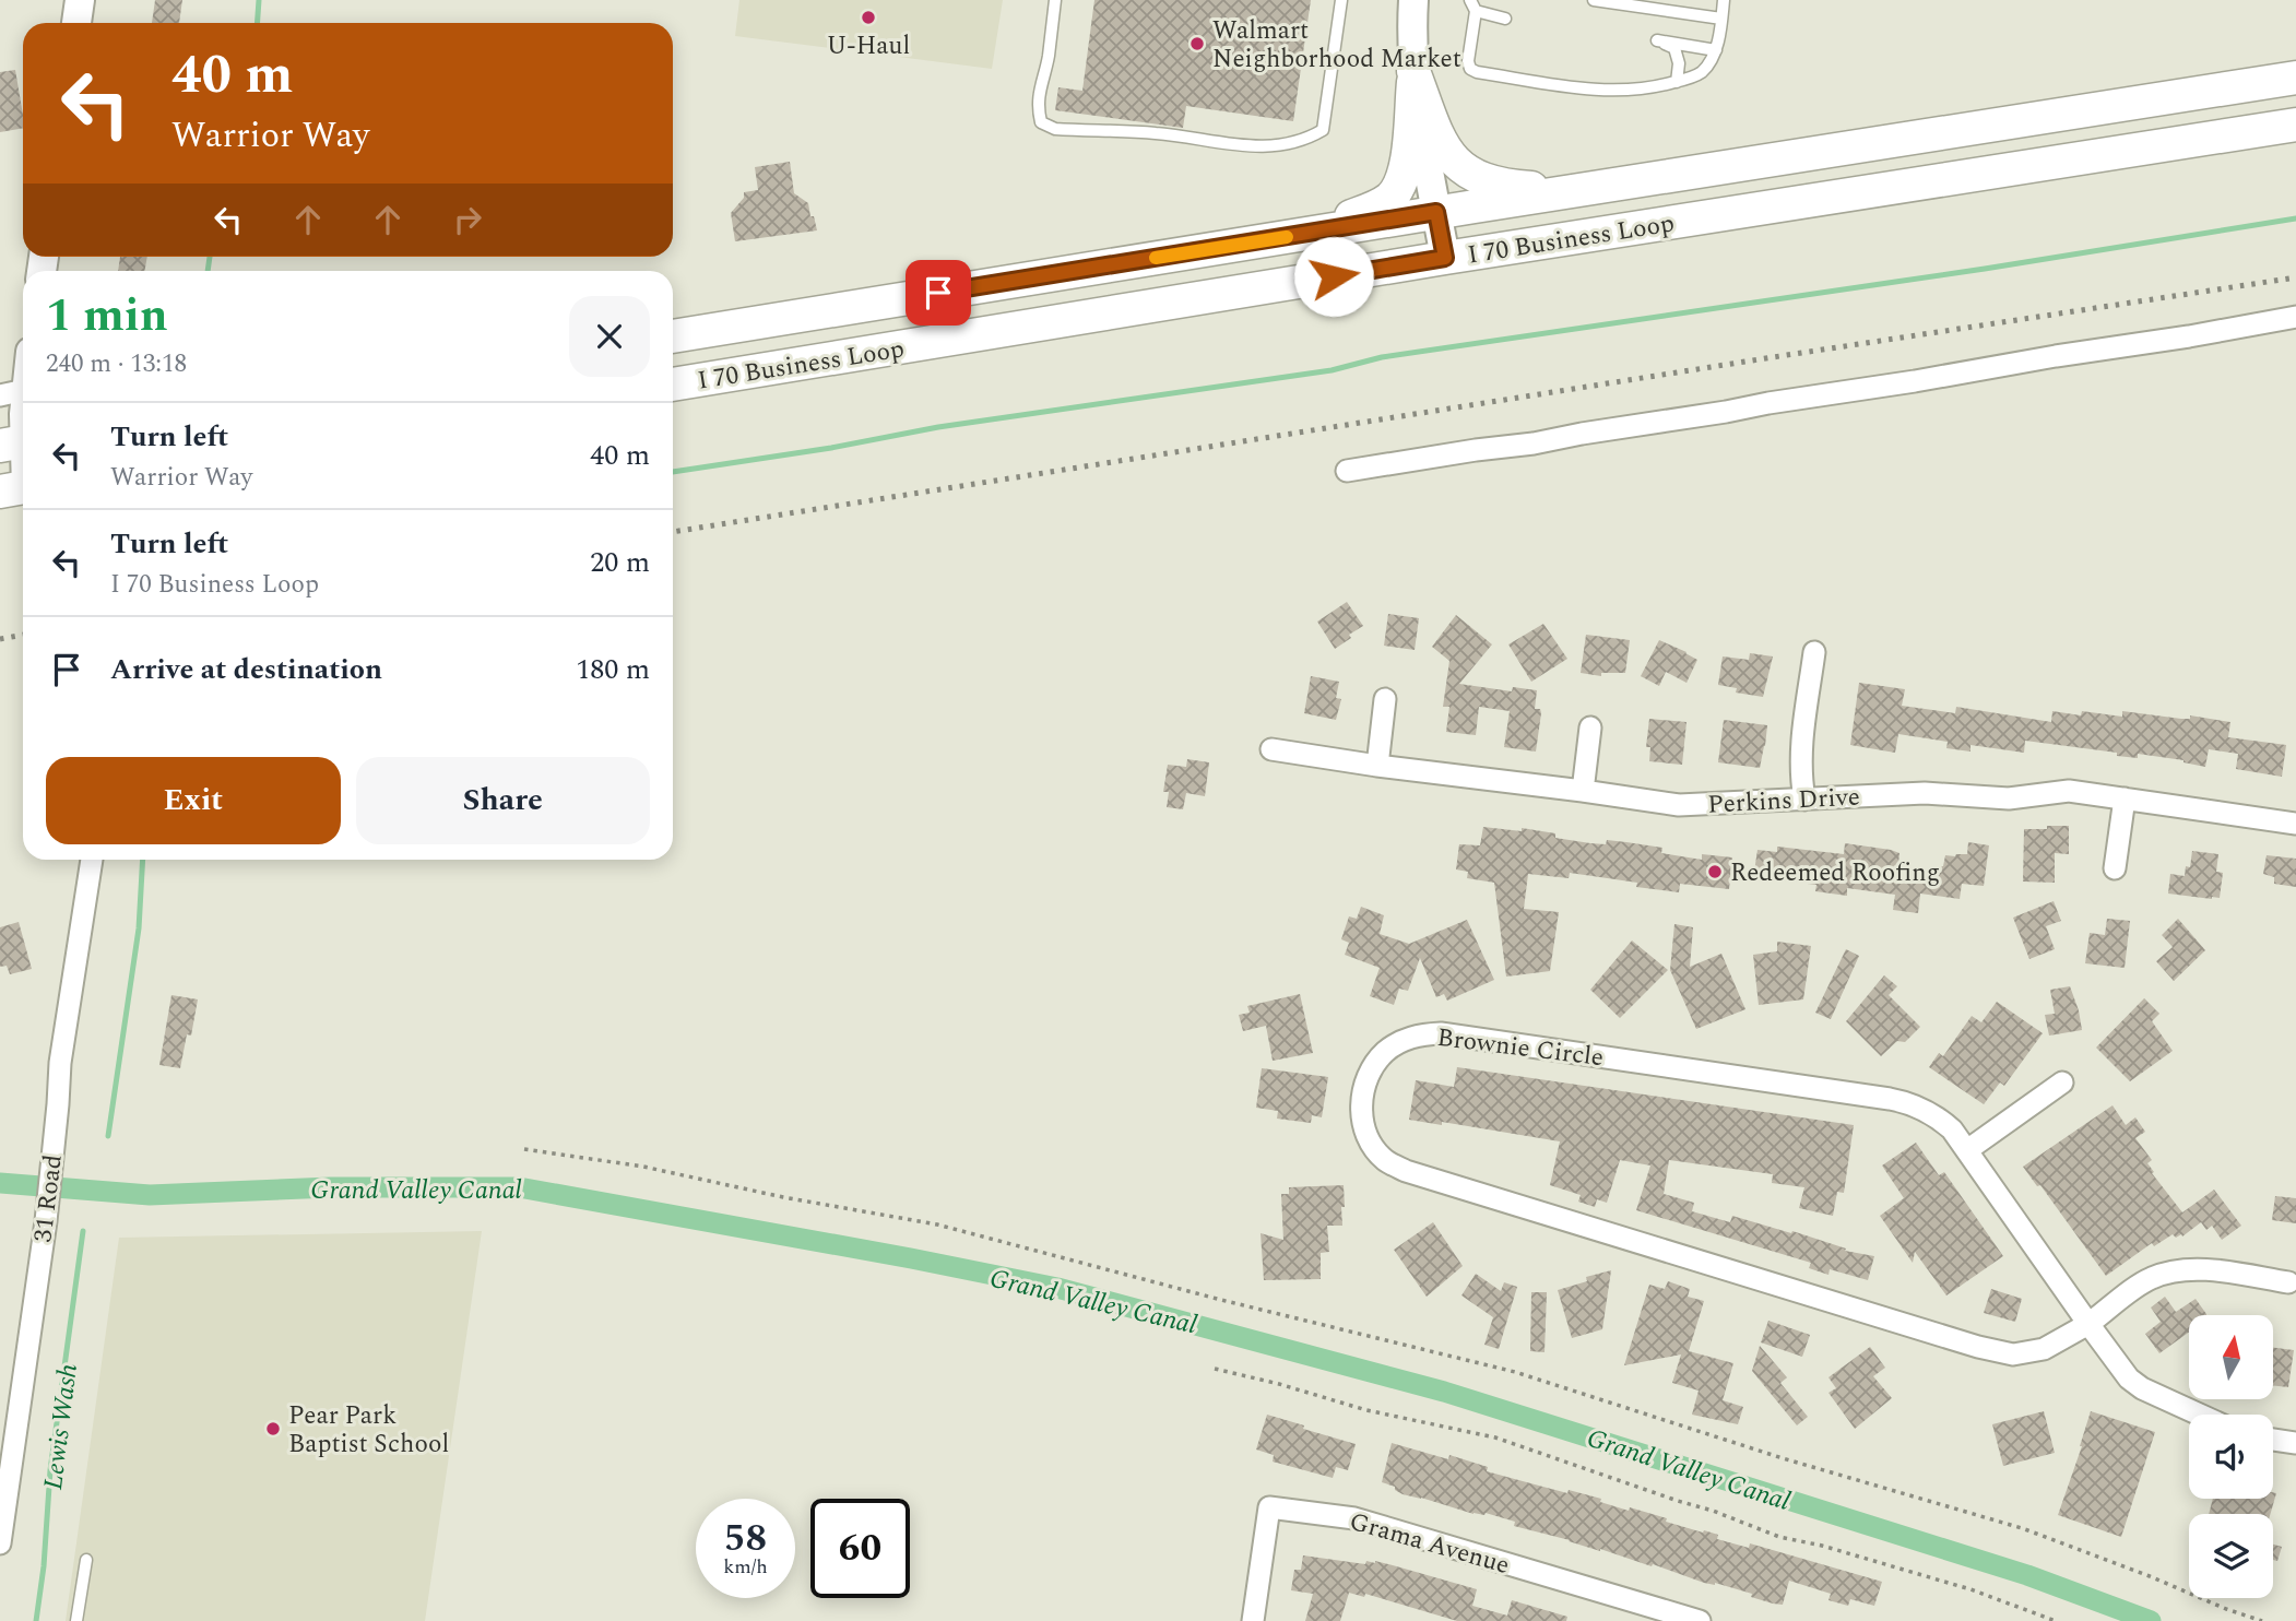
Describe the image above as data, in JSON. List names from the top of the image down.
{
  "streets": {
    "main road": ["I 70 Business Loop"],
    "street": [
      "Perkins Drive",
      "Brownie Circle",
      "31 Road",
      "Grama Avenue"
    ]
  },
  "water": ["Grand Valley Canal", "Lewis Wash"],
  "places": [
    "U-Haul",
    "Walmart Neighborhood Market",
    "Redeemed Roofing",
    "Pear Park Baptist School"
  ],
  "north": "top",
  "page": {
    "turn": ["40 m", "Warrior Way"],
    "heading": ["1 min", "240 m · 13:18"],
    "list": [
      {
        "name": "Turn left",
        "note": "Warrior Way",
        "value": "40 m"
      },
      {
        "name": "Turn left",
        "note": "I 70 Business Loop",
        "value": "20 m"
      },
      {
        "name": "Arrive at destination",
        "value": "180 m"
      }
    ],
    "buttons": ["Exit", "Share"],
    "speed": "58 km/h",
    "limit": "60"
  }
}
